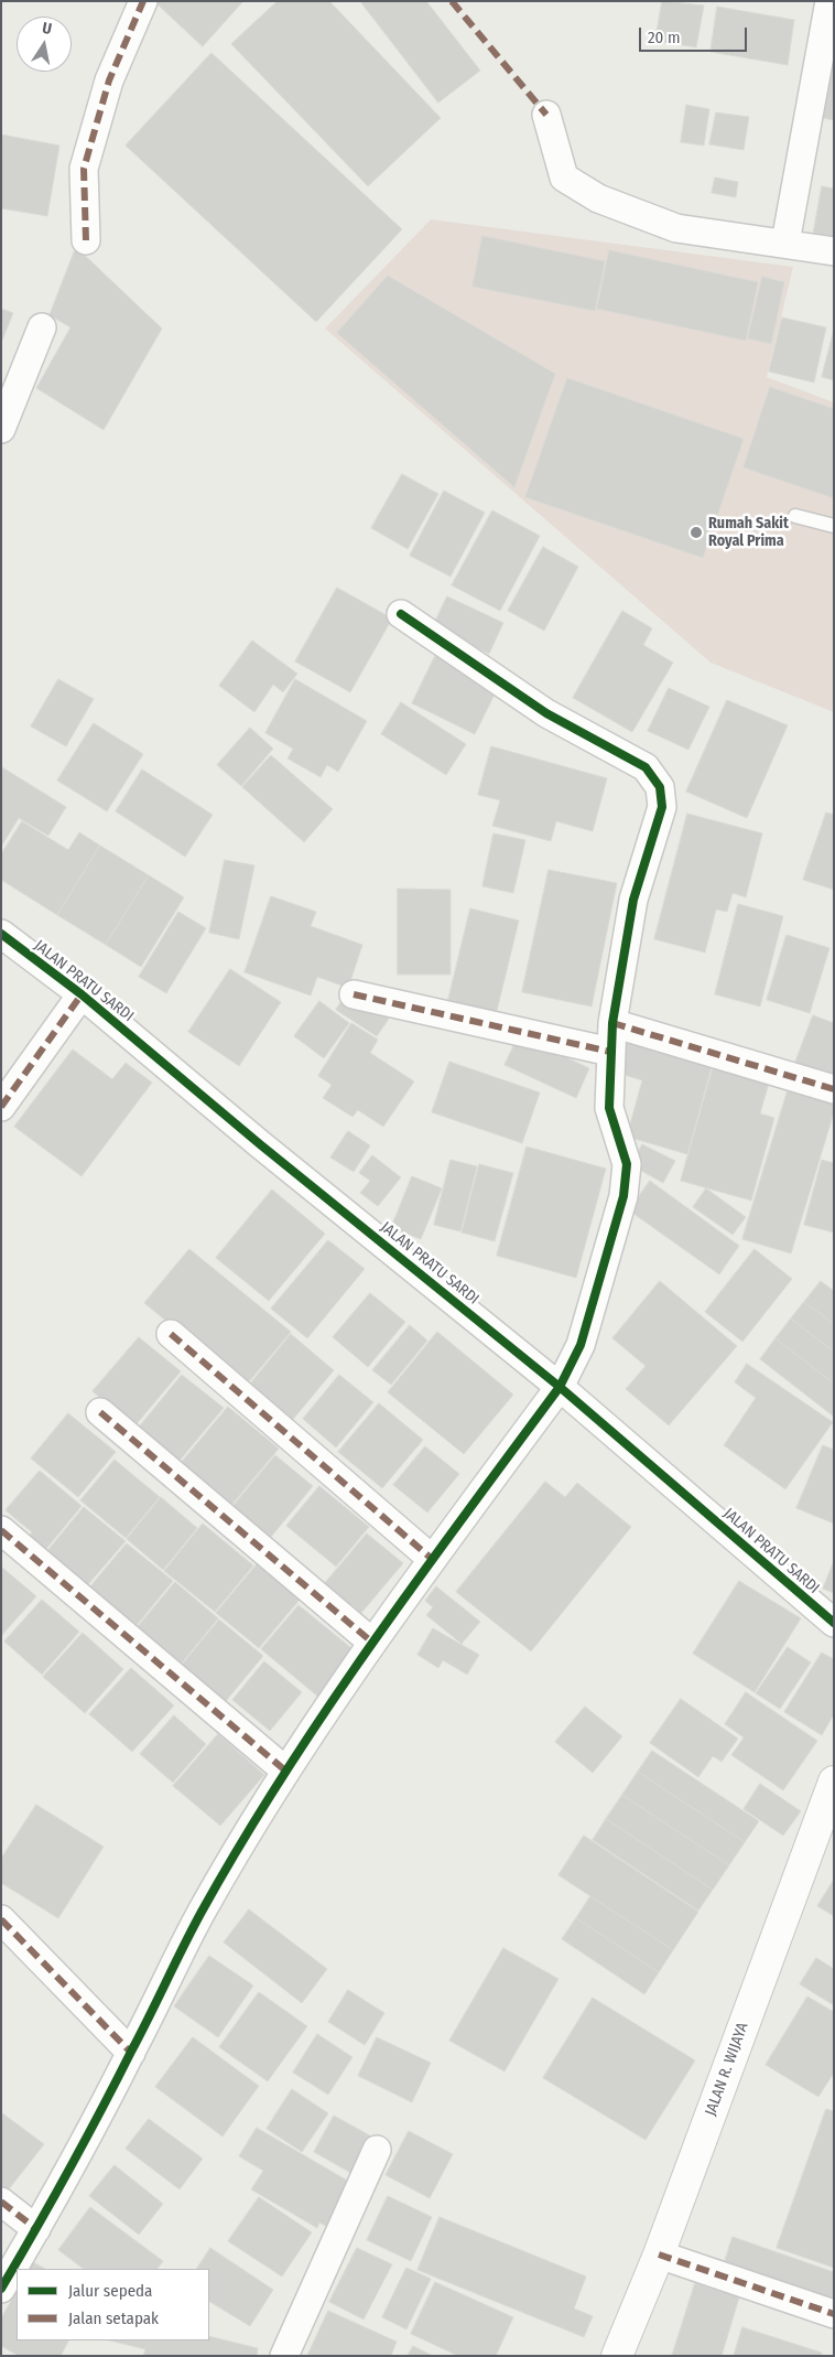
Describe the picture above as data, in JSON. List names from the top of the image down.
{
  "streets": {
    "street": ["JALAN PRATU SARDI", "JALAN R. WIJAYA"]
  },
  "places": ["Rumah Sakit Royal Prima"],
  "legend": ["Jalur sepeda", "Jalan setapak"],
  "scale_bar": "20 m",
  "north": "top"
}
